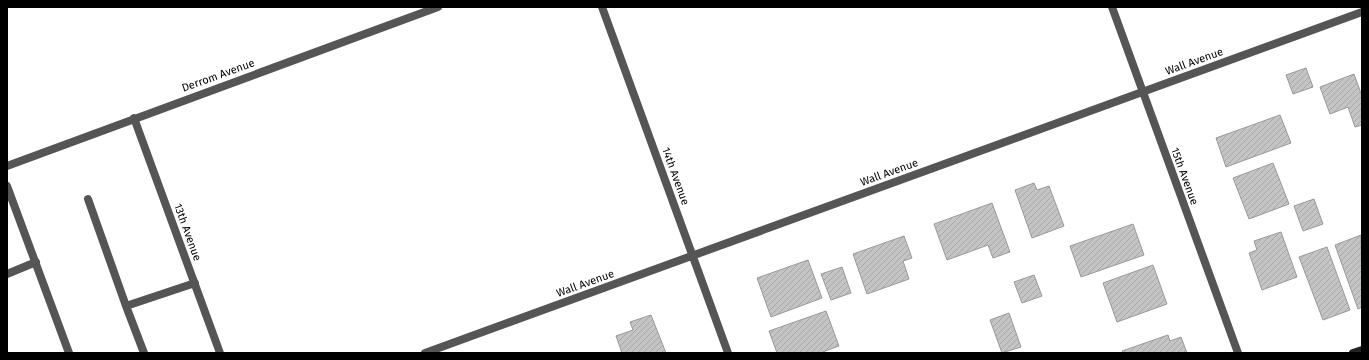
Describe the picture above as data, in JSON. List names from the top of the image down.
{
  "streets": {
    "street": [
      "Wall Avenue",
      "Derrom Avenue",
      "14th Avenue",
      "15th Avenue",
      "13th Avenue"
    ]
  },
  "crossings": [
    ["Wall Avenue", "14th Avenue"],
    ["Wall Avenue", "15th Avenue"],
    ["Derrom Avenue", "13th Avenue"]
  ]
}
